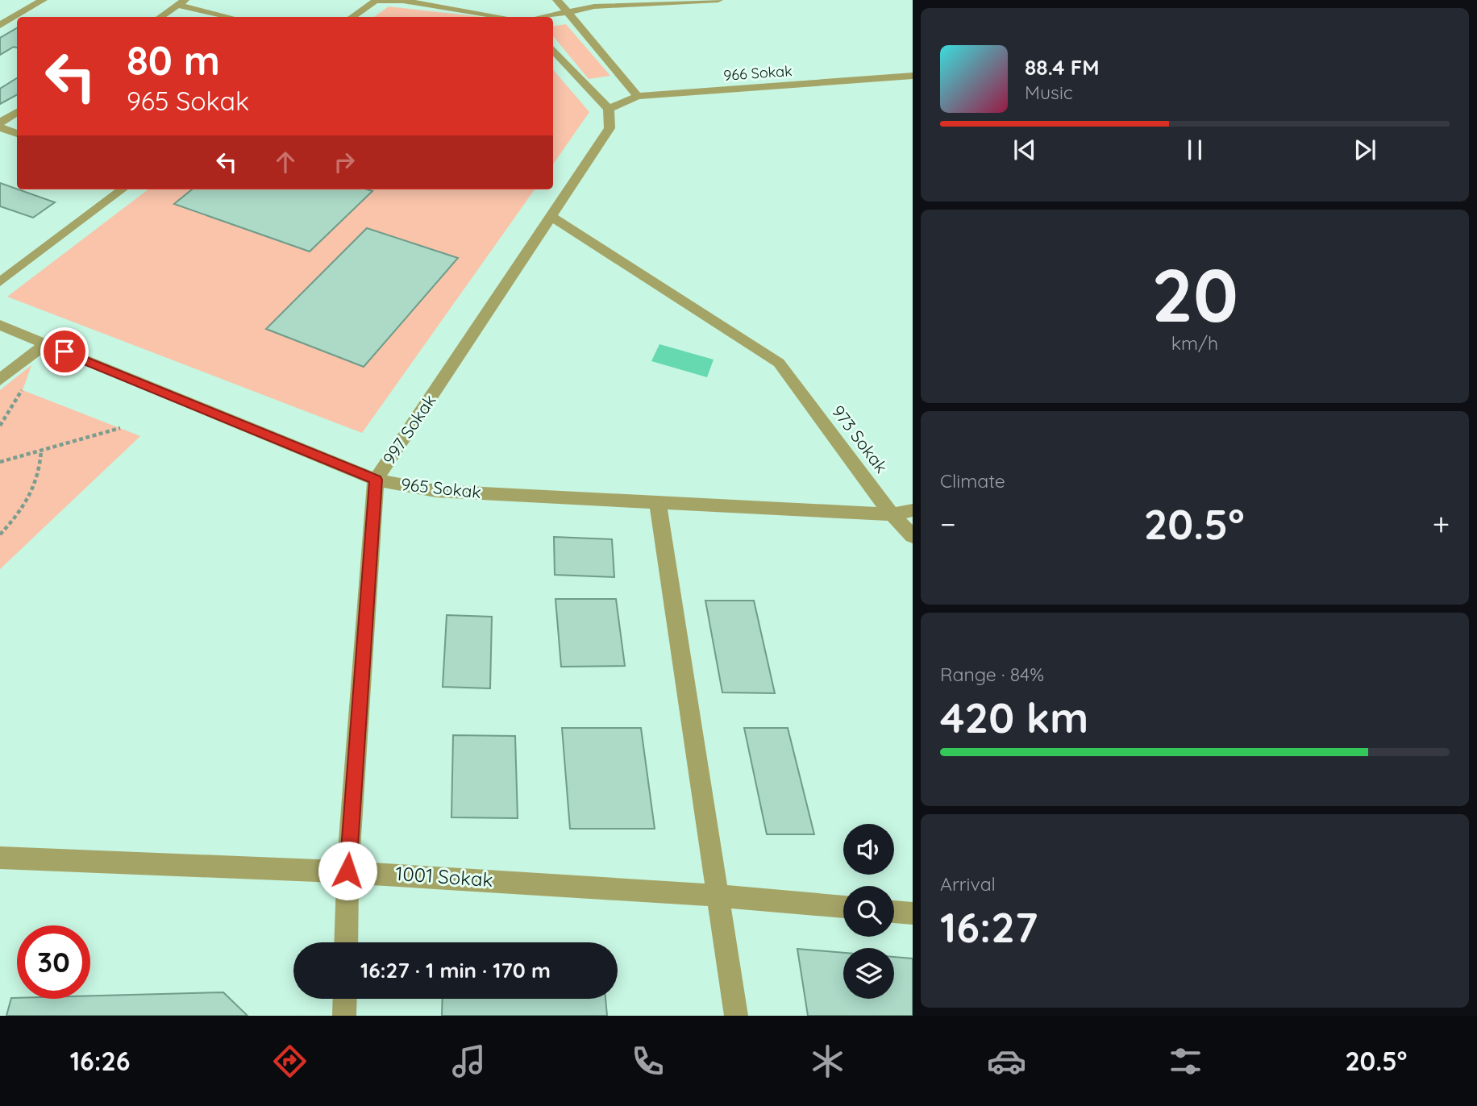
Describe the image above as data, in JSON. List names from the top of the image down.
{
  "streets": {
    "street": [
      "966 Sokak",
      "997 Sokak",
      "973 Sokak",
      "965 Sokak",
      "1001 Sokak"
    ]
  },
  "crossings": [
    ["966 Sokak", "997 Sokak"],
    ["997 Sokak", "973 Sokak"],
    ["997 Sokak", "965 Sokak"],
    ["997 Sokak", "1001 Sokak"],
    ["973 Sokak", "965 Sokak"]
  ],
  "page": {
    "turn": ["80 m", "965 Sokak"],
    "song": ["88.4 FM", "Music"],
    "tile": [
      ["20", "km/h"],
      "Climate",
      ["Range · 84%", "420 km"],
      ["Arrival", "16:27"]
    ],
    "heat": ["−", "20.5°", "+"],
    "limit": "30",
    "trip": "16:27 · 1 min · 170 m",
    "tabs": ["16:26", "20.5°"]
  }
}
